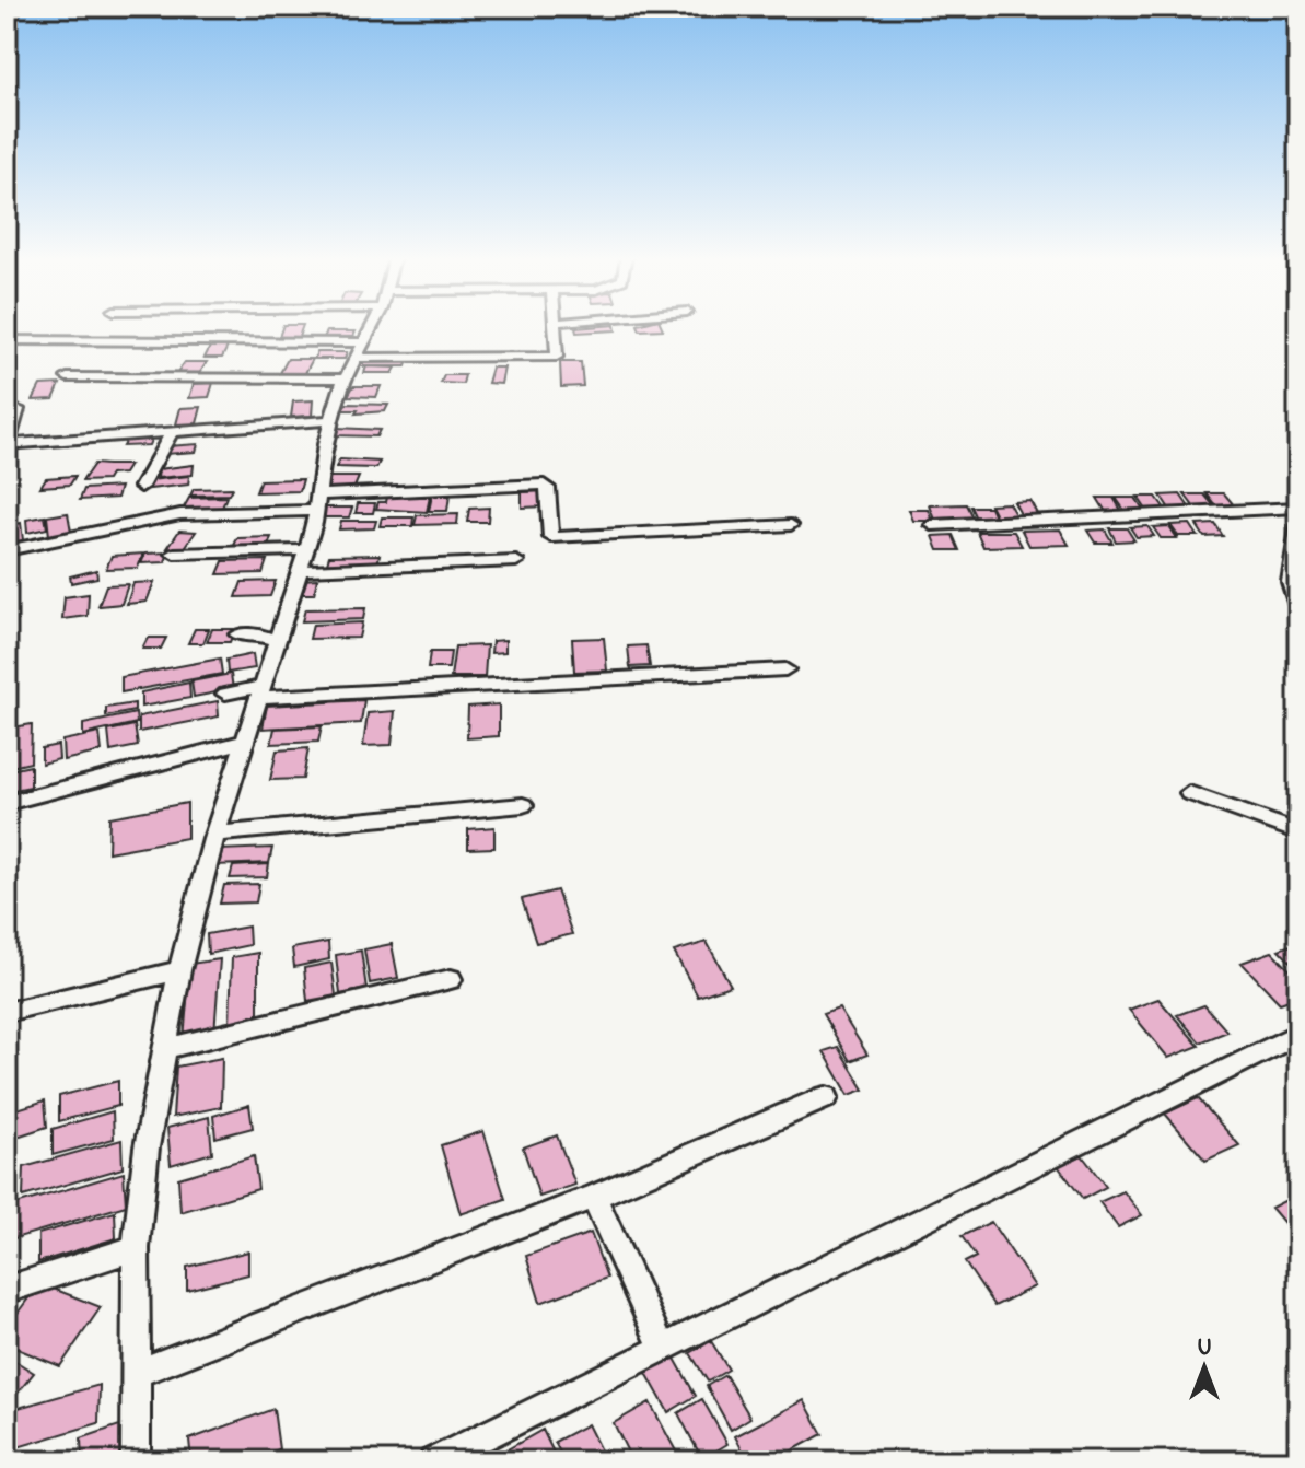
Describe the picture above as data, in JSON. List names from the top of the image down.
{
  "north": "top"
}
